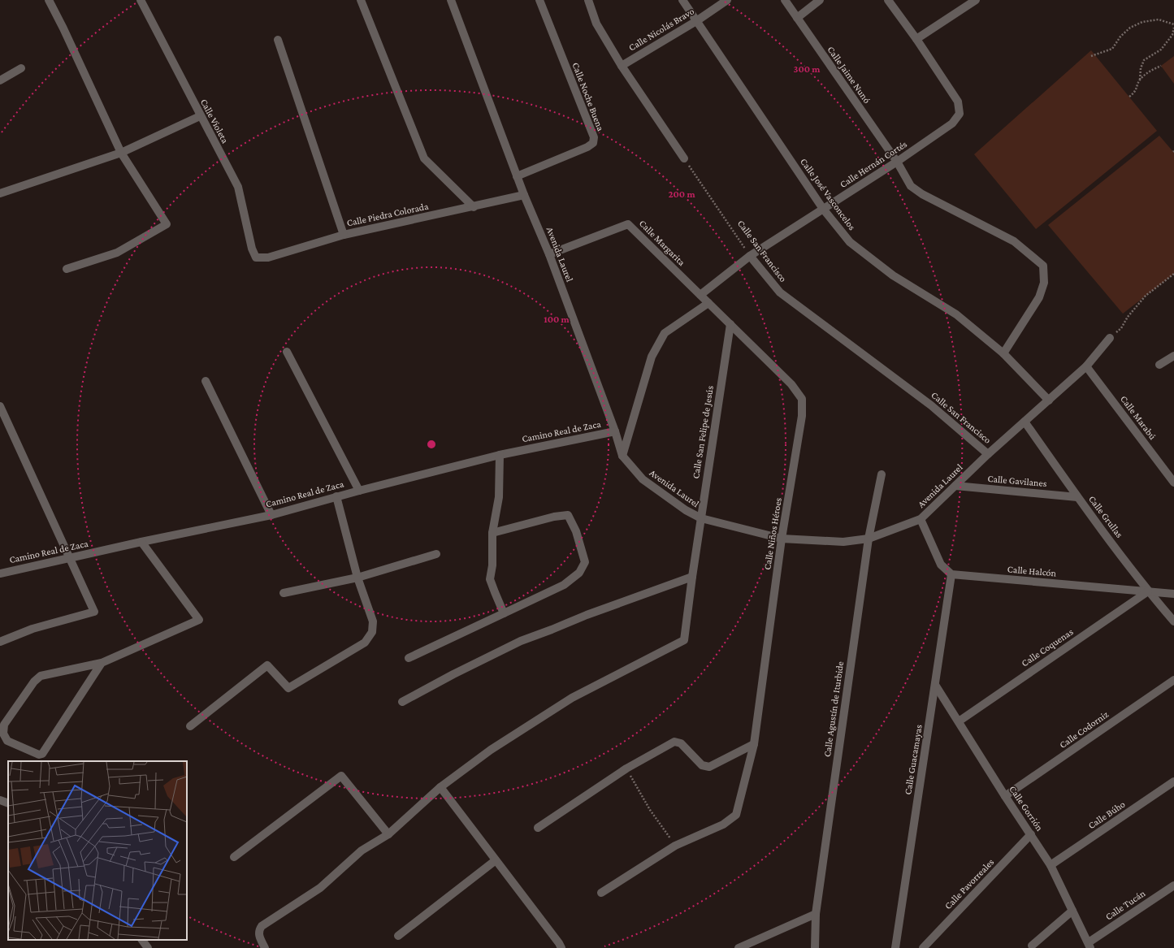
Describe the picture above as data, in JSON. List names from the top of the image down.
{
  "streets": {
    "street": [
      "Calle Nicolás Bravo",
      "Calle Jaime Nunó",
      "Calle Noche Buena",
      "Calle Violeta",
      "Calle Hernán Cortés",
      "Calle José Vasconcelos",
      "Calle Piedra Colorada",
      "Calle Margarita",
      "Calle San Francisco",
      "Avenida Laurel",
      "Calle Marabú",
      "Camino Real de Zaca",
      "Calle San Felipe de Jesús",
      "Calle Gavilanes",
      "Calle Grullas",
      "Calle Niños Héroes",
      "Calle Halcón",
      "Calle Coquenas",
      "Calle Agustín de Iturbide",
      "Calle Codorniz",
      "Calle Guacamayas",
      "Calle Gorrión",
      "Calle Búho",
      "Calle Pavorreales",
      "Calle Tucán"
    ]
  },
  "crossings": [
    ["Calle Nicolás Bravo", "Calle José Vasconcelos"],
    ["Calle Jaime Nunó", "Calle Hernán Cortés"],
    ["Calle Noche Buena", "Avenida Laurel"],
    ["Calle Violeta", "Calle Piedra Colorada"],
    ["Calle Hernán Cortés", "Calle José Vasconcelos"],
    ["Calle Hernán Cortés", "Calle Margarita"],
    ["Calle Hernán Cortés", "Calle San Francisco"],
    ["Calle Hernán Cortés", "Calle Niños Héroes"],
    ["Calle José Vasconcelos", "Avenida Laurel"],
    ["Calle Piedra Colorada", "Avenida Laurel"],
    ["Calle Margarita", "Avenida Laurel"],
    ["Calle Margarita", "Calle Niños Héroes"],
    ["Calle San Francisco", "Avenida Laurel"],
    ["Avenida Laurel", "Calle Marabú"],
    ["Avenida Laurel", "Camino Real de Zaca"],
    ["Avenida Laurel", "Calle San Felipe de Jesús"],
    ["Avenida Laurel", "Calle Gavilanes"],
    ["Avenida Laurel", "Calle Grullas"],
    ["Avenida Laurel", "Calle Niños Héroes"],
    ["Avenida Laurel", "Calle Agustín de Iturbide"],
    ["Calle San Felipe de Jesús", "Calle Niños Héroes"],
    ["Calle Gavilanes", "Calle Grullas"],
    ["Calle Grullas", "Calle Halcón"],
    ["Calle Grullas", "Calle Coquenas"],
    ["Calle Halcón", "Calle Coquenas"],
    ["Calle Halcón", "Calle Guacamayas"],
    ["Calle Coquenas", "Calle Gorrión"],
    ["Calle Codorniz", "Calle Gorrión"],
    ["Calle Guacamayas", "Calle Gorrión"],
    ["Calle Gorrión", "Calle Búho"],
    ["Calle Gorrión", "Calle Pavorreales"],
    ["Calle Gorrión", "Calle Tucán"]
  ],
  "rings": ["300 m", "200 m", "100 m"]
}
